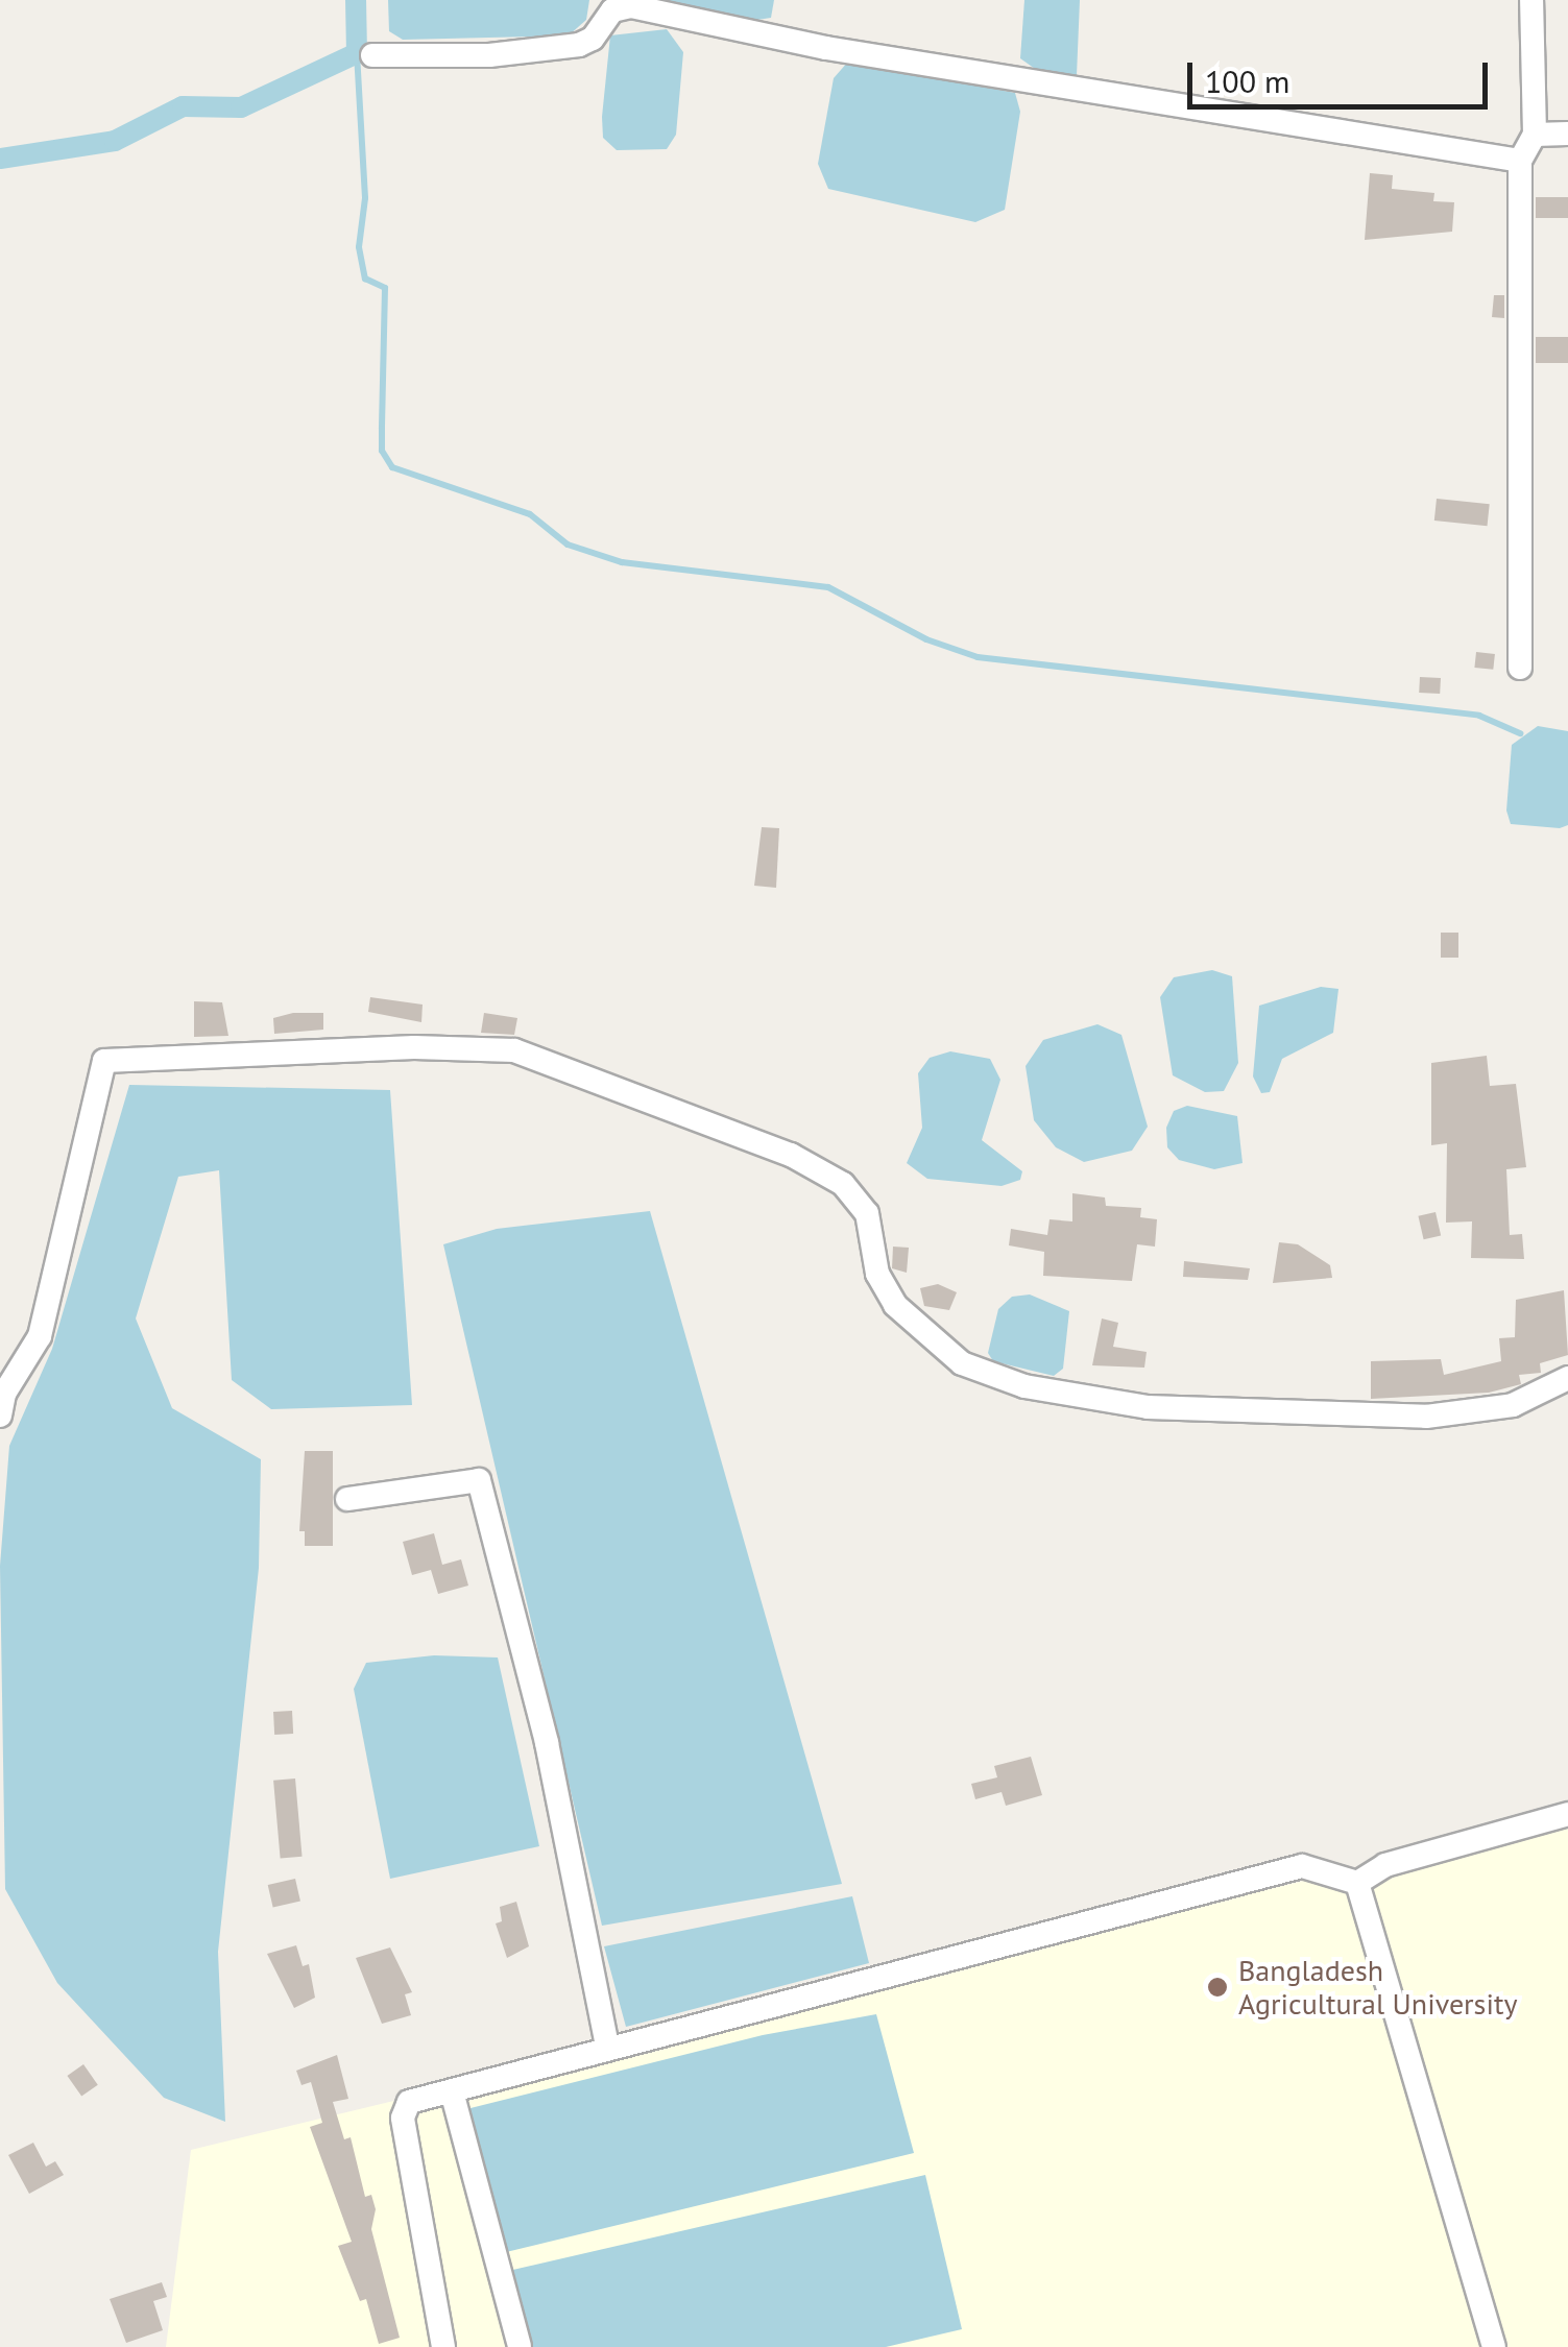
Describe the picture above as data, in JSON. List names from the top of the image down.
{
  "places": ["Bangladesh Agricultural University"],
  "scale_bar": "100 m"
}
